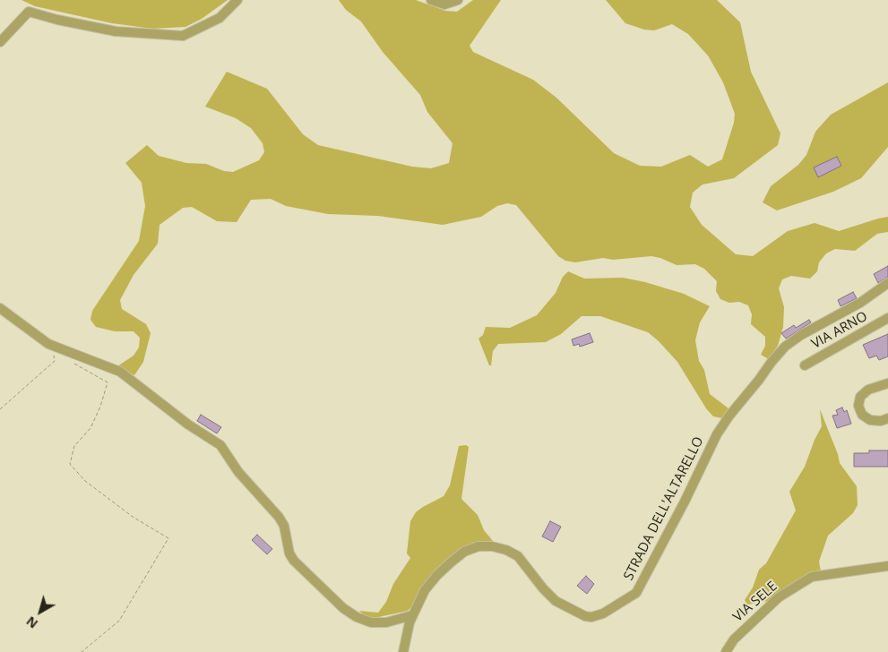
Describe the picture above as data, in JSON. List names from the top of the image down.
{
  "streets": {
    "street": ["VIA ARNO", "STRADA DELL'ALTARELLO", "VIA SELE"]
  },
  "north": "bottom left"
}
